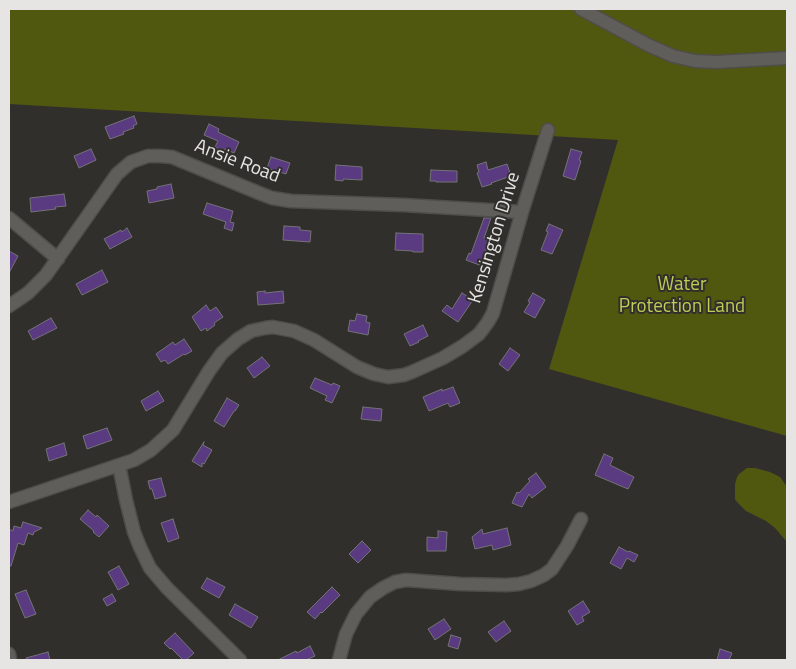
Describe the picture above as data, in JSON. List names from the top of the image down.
{
  "streets": {
    "street": ["Ansie Road", "Kensington Drive"]
  },
  "crossings": [
    ["Ansie Road", "Kensington Drive"]
  ],
  "parks": ["Water Protection Land"]
}
